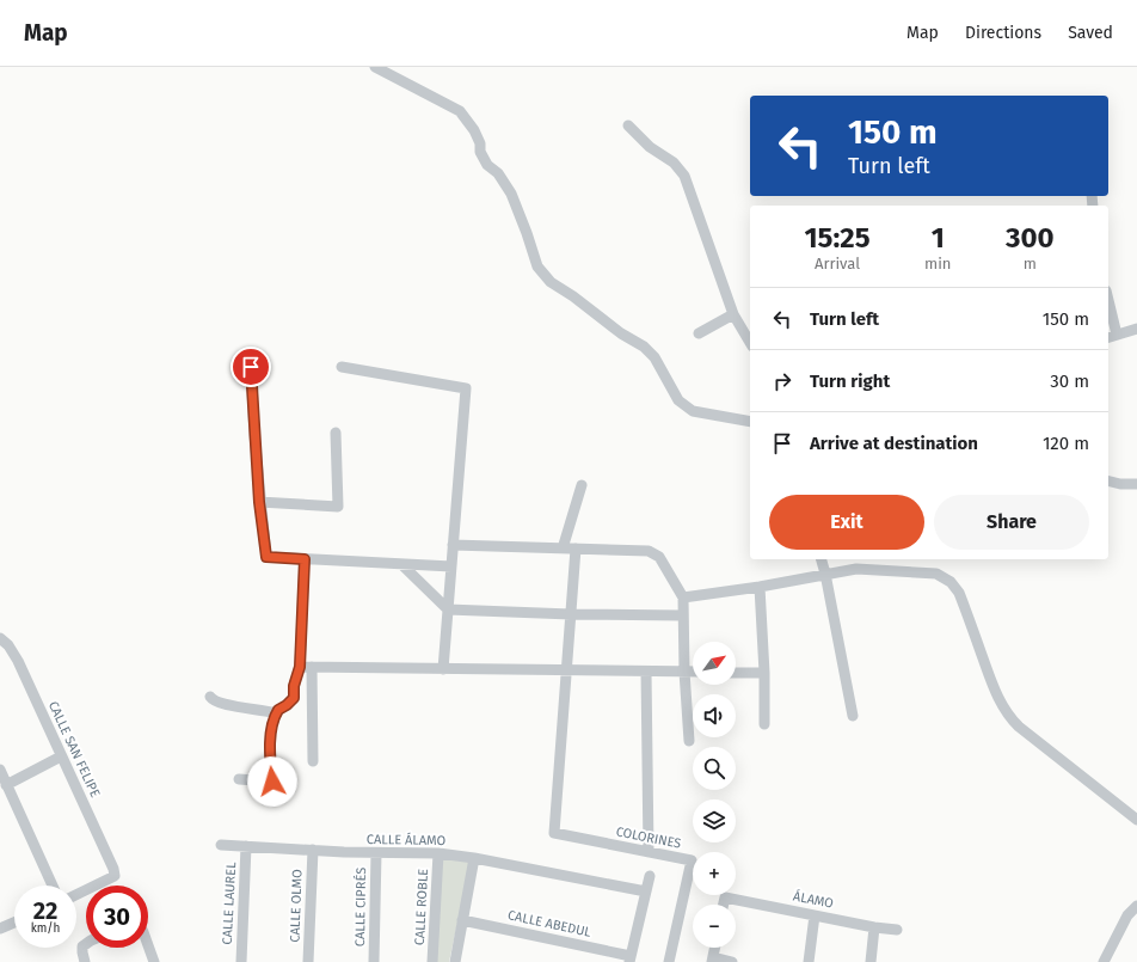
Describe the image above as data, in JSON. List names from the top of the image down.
{
  "streets": {
    "street": [
      "CALLE SAN FELIPE",
      "COLORINES",
      "CALLE ÁLAMO",
      "ÁLAMO",
      "CALLE LAUREL",
      "CALLE OLMO",
      "CALLE CIPRÉS",
      "CALLE ROBLE",
      "CALLE ABEDUL"
    ]
  },
  "crossings": [
    ["CALLE ÁLAMO", "CALLE LAUREL"],
    ["CALLE ÁLAMO", "CALLE OLMO"],
    ["CALLE ÁLAMO", "CALLE CIPRÉS"],
    ["CALLE ÁLAMO", "CALLE ROBLE"]
  ],
  "north": "top right",
  "page": {
    "header": "Map",
    "nav": ["Map", "Directions", "Saved"],
    "turn": ["150 m", "Turn left"],
    "eta": [
      "15:25",
      "Arrival",
      "1",
      "min",
      "300",
      "m"
    ],
    "list": [
      {
        "name": "Turn left",
        "value": "150 m"
      },
      {
        "name": "Turn right",
        "value": "30 m"
      },
      {
        "name": "Arrive at destination",
        "value": "120 m"
      }
    ],
    "buttons": ["Exit", "Share"],
    "map_buttons": ["+", "−"],
    "speed": "22 km/h",
    "limit": "30"
  }
}
